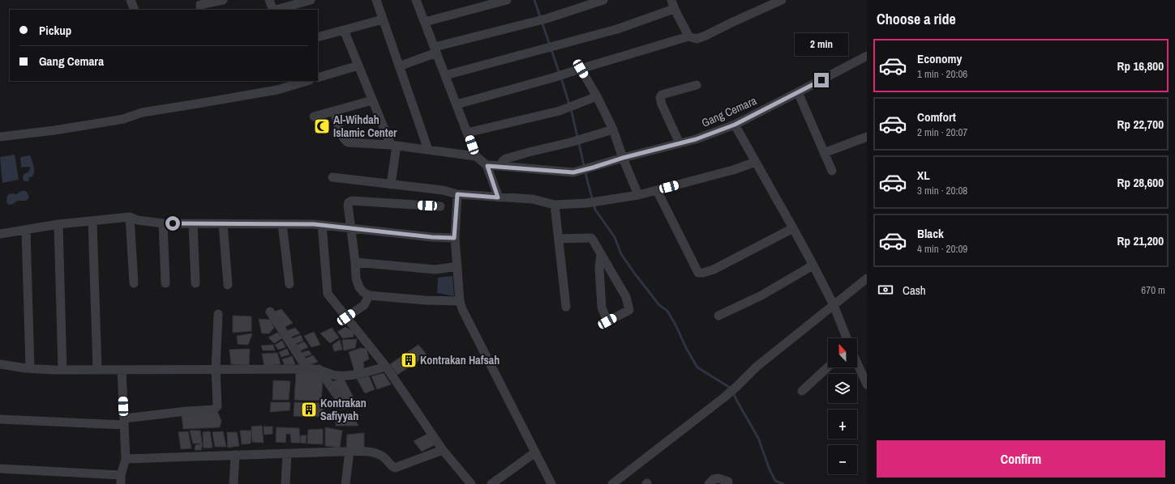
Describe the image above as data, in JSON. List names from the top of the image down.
{
  "streets": {
    "street": ["Gang Cemara"]
  },
  "places": {
    "mosque": ["Al-Wihdah Islamic Center"],
    "building": ["Kontrakan Hafsah", "Kontrakan Safiyyah"]
  },
  "north": "top",
  "page": {
    "heading": "Choose a ride",
    "banner": ["Pickup", "Gang Cemara"],
    "bubble": "2 min",
    "list": [
      {
        "name": "Economy",
        "note": "1 min · 20:06",
        "value": "Rp 16,800"
      },
      {
        "name": "Comfort",
        "note": "2 min · 20:07",
        "value": "Rp 22,700"
      },
      {
        "name": "XL",
        "note": "3 min · 20:08",
        "value": "Rp 28,600"
      },
      {
        "name": "Black",
        "note": "4 min · 20:09",
        "value": "Rp 21,200"
      }
    ],
    "pay": ["Cash", "670 m"],
    "map_buttons": ["+", "−"],
    "buttons": "Confirm"
  }
}
